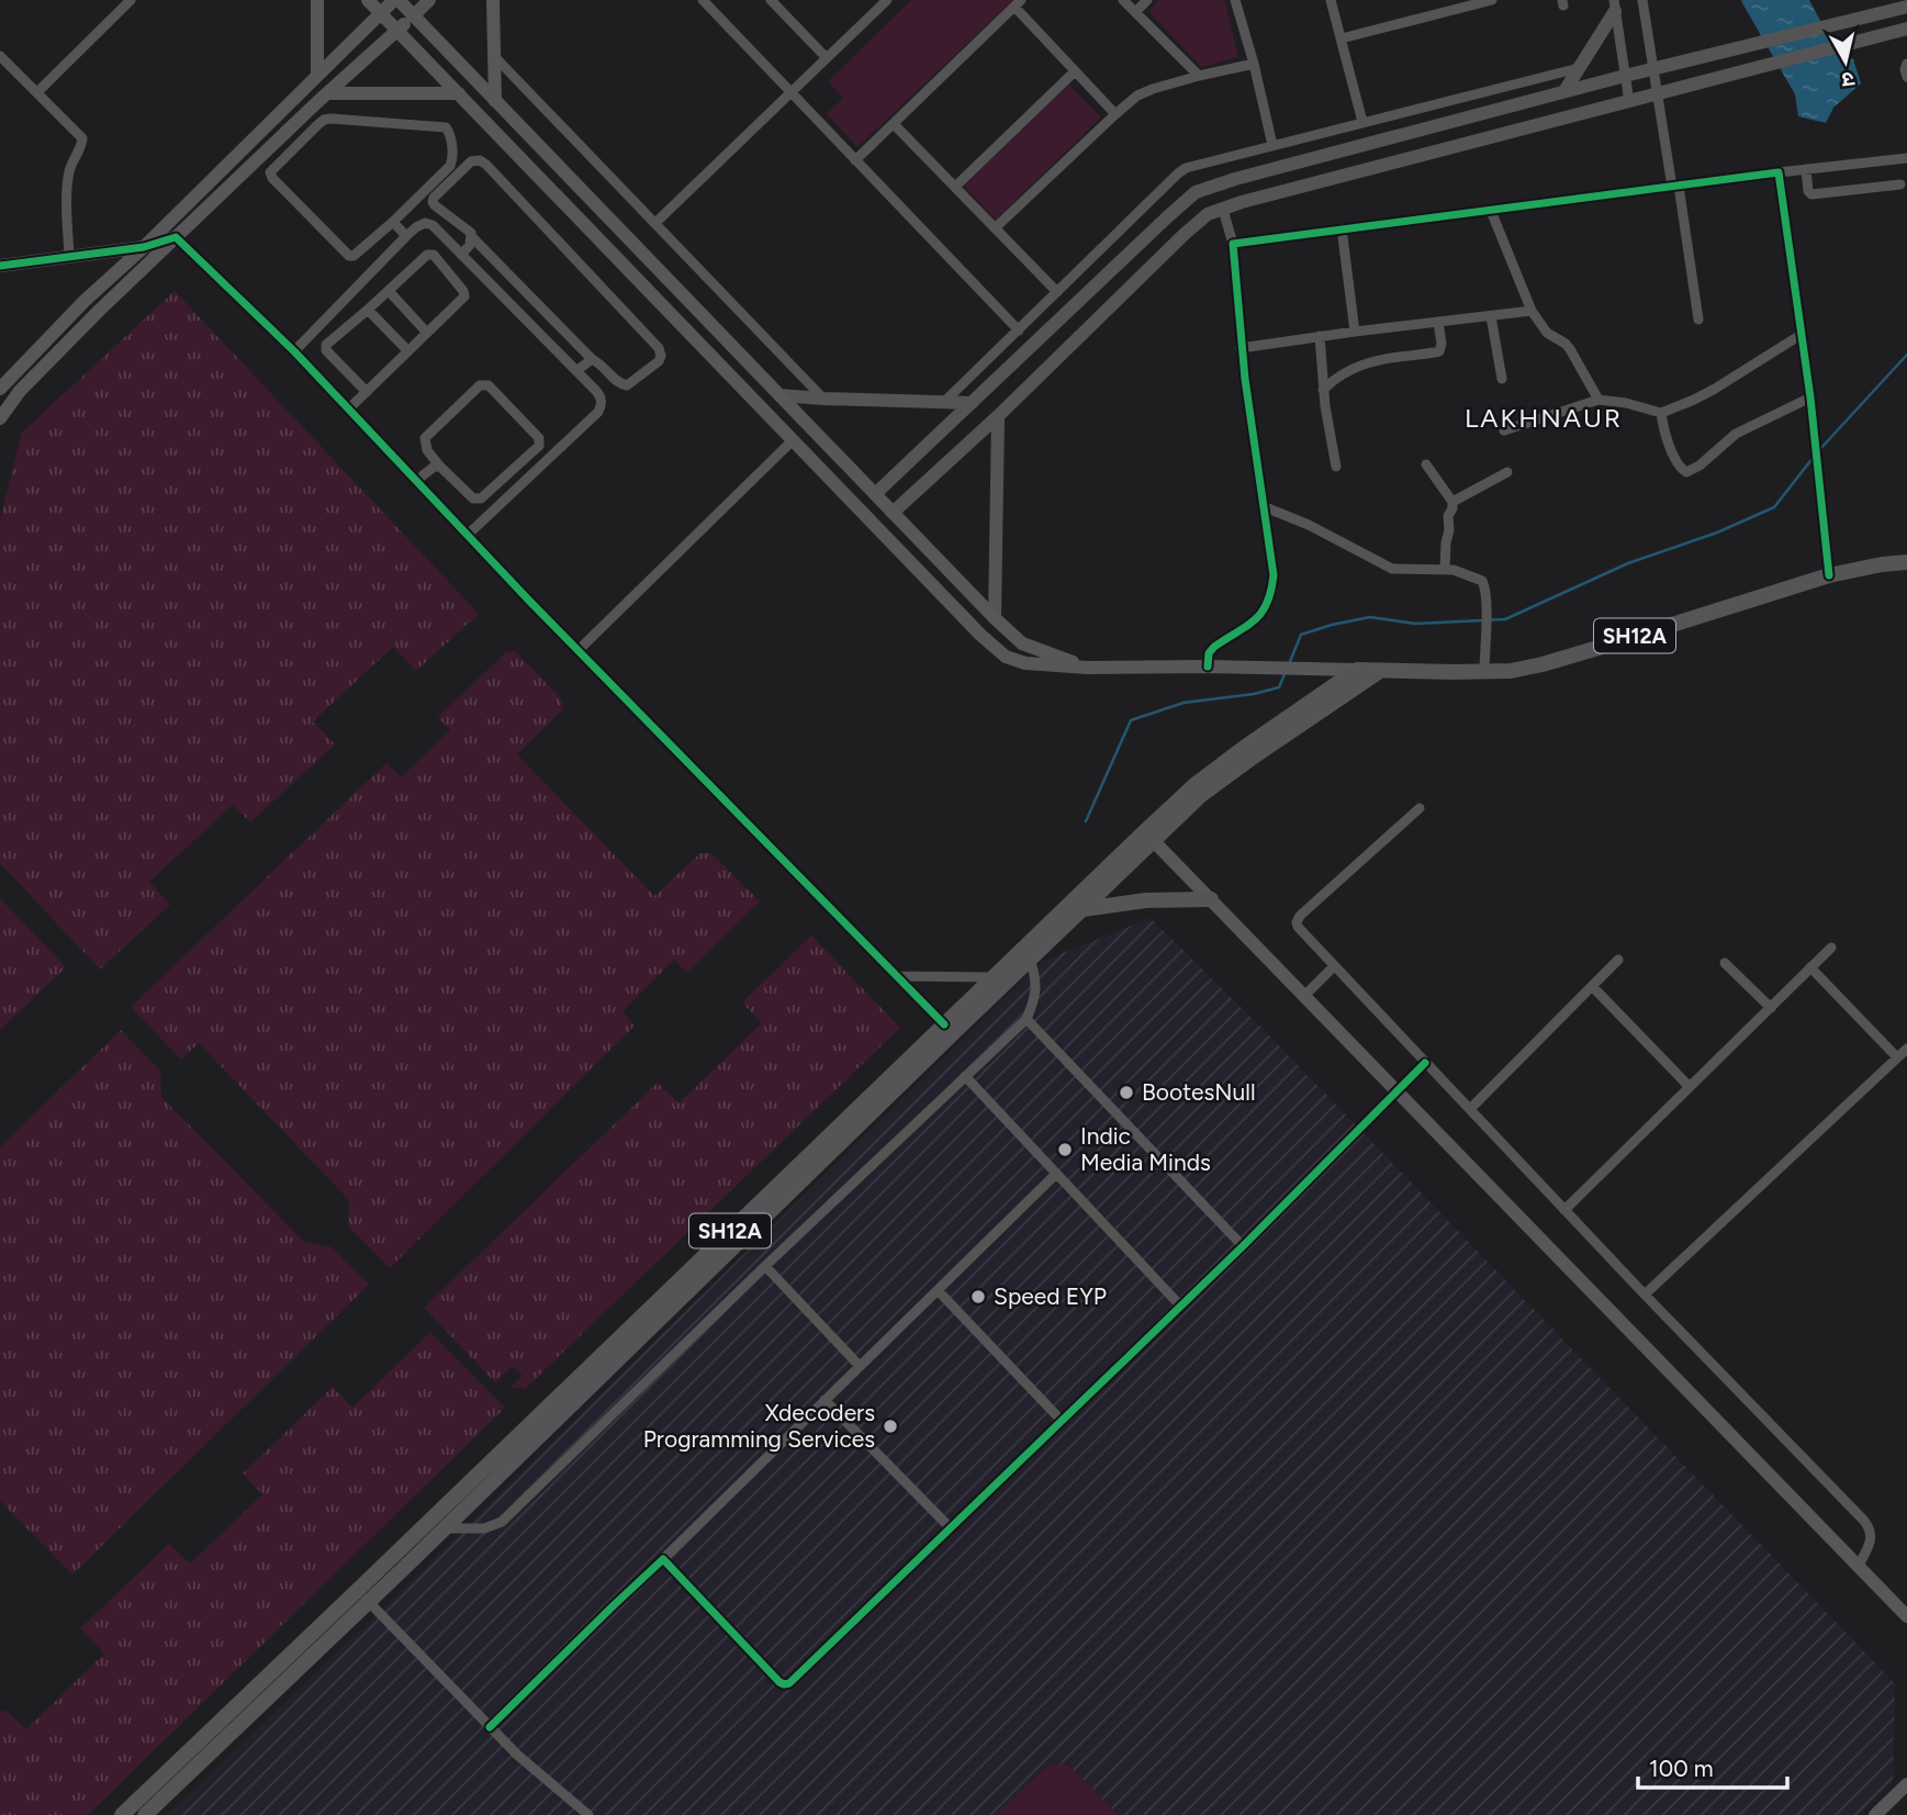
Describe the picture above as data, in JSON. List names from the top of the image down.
{
  "streets": {
    "main road": ["SH12A"]
  },
  "districts": ["LAKHNAUR"],
  "places": [
    "BootesNull",
    "Indic Media Minds",
    "Speed EYP",
    "Xdecoders Programming Services"
  ],
  "scale_bar": "100 m",
  "north": "bottom"
}
